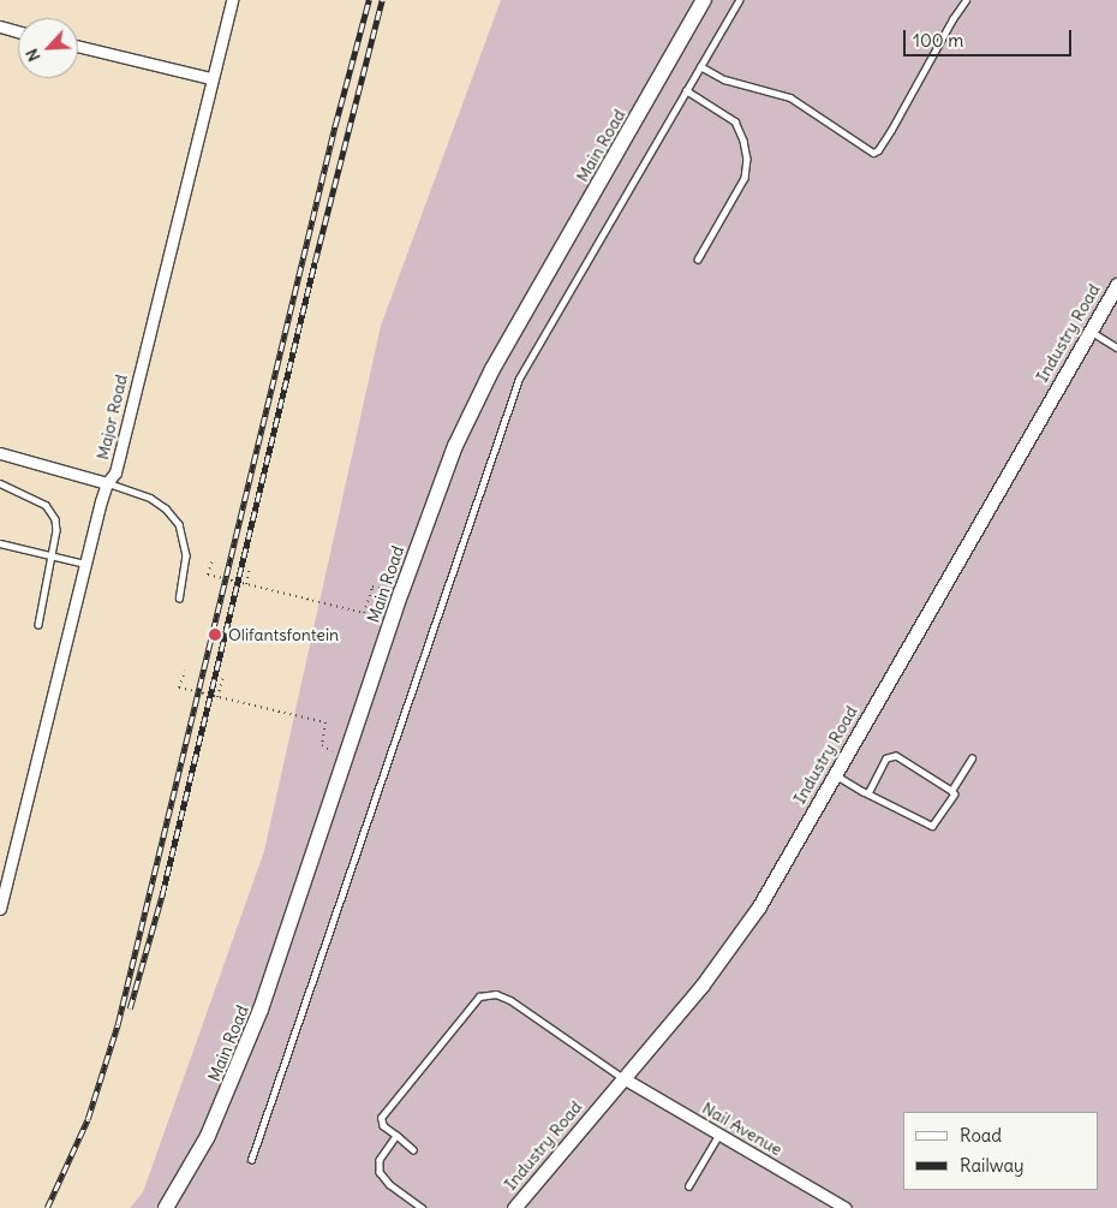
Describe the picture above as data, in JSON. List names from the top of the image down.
{
  "streets": {
    "main road": ["Main Road"],
    "street": ["Industry Road", "Major Road", "Nail Avenue"]
  },
  "crossings": [
    ["Industry Road", "Nail Avenue"]
  ],
  "places": ["Olifantsfontein"],
  "legend": ["Road", "Railway"],
  "scale_bar": "100 m",
  "north": "bottom left"
}
